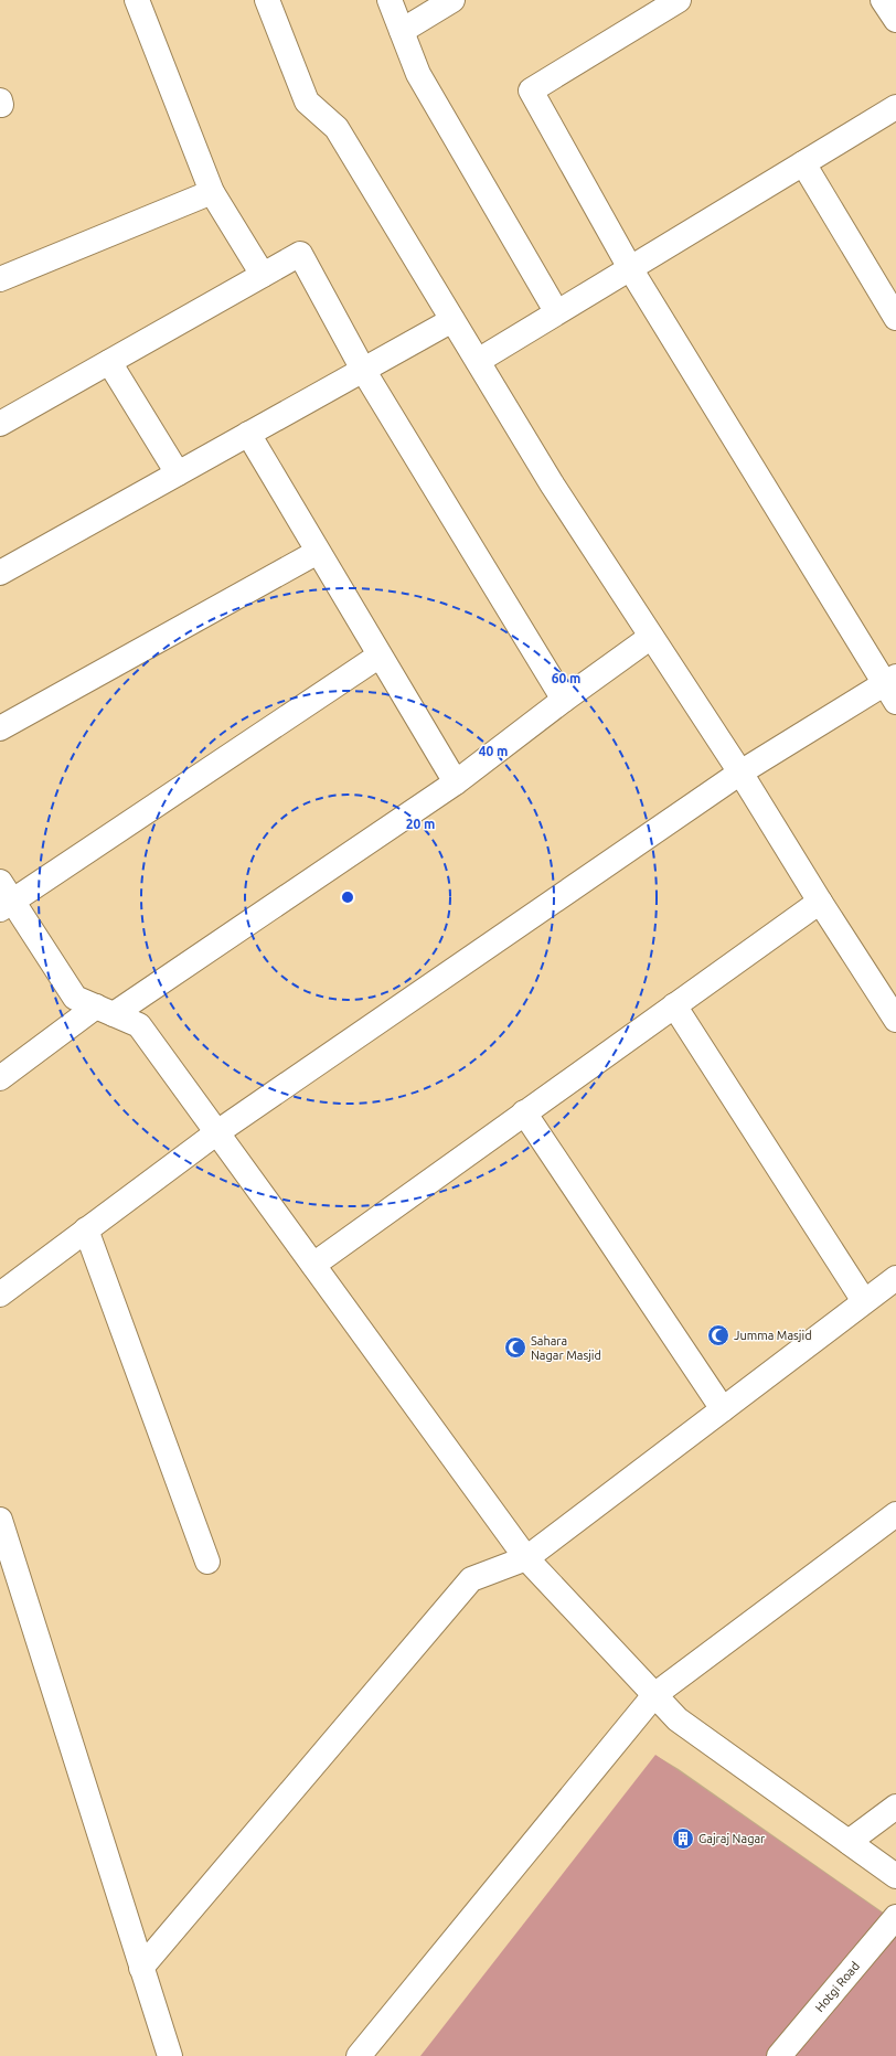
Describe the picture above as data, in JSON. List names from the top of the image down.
{
  "streets": {
    "street": ["Hotgi Road"]
  },
  "places": {
    "mosque": ["Jumma Masjid", "Sahara Nagar Masjid"],
    "building": ["Gajraj Nagar"]
  },
  "rings": ["60 m", "40 m", "20 m"]
}
